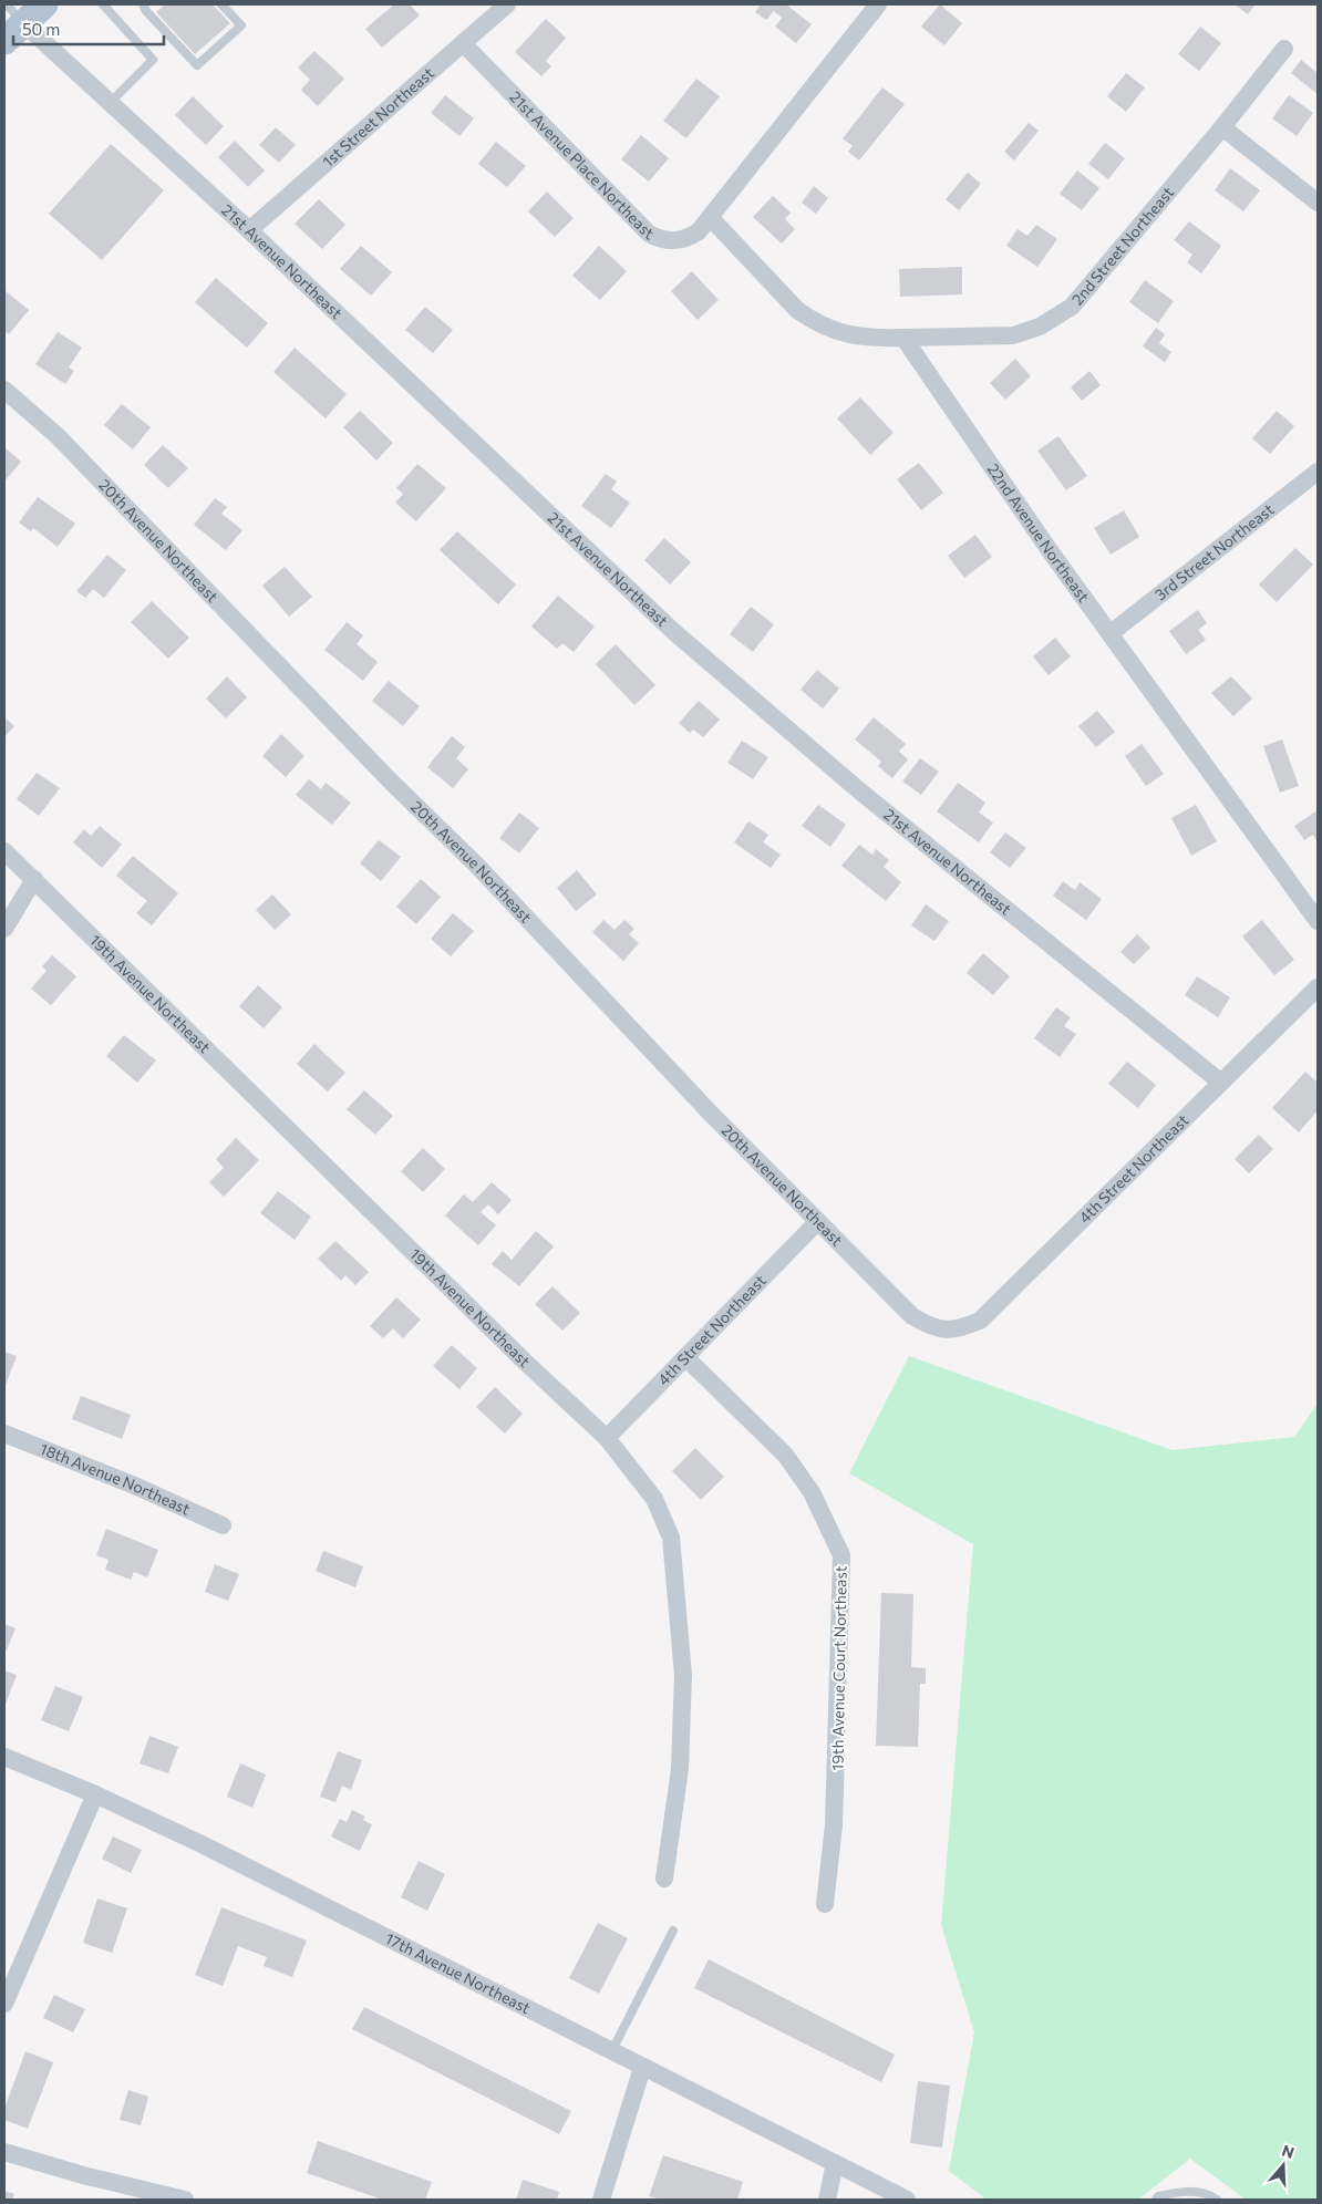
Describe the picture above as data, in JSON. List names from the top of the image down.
{
  "streets": {
    "street": [
      "1st Street Northeast",
      "21st Avenue Place Northeast",
      "2nd Street Northeast",
      "21st Avenue Northeast",
      "22nd Avenue Northeast",
      "20th Avenue Northeast",
      "3rd Street Northeast",
      "19th Avenue Northeast",
      "4th Street Northeast",
      "18th Avenue Northeast",
      "19th Avenue Court Northeast",
      "17th Avenue Northeast"
    ]
  },
  "crossings": [
    ["1st Street Northeast", "21st Avenue Place Northeast"],
    ["1st Street Northeast", "21st Avenue Northeast"],
    ["2nd Street Northeast", "22nd Avenue Northeast"],
    ["21st Avenue Northeast", "4th Street Northeast"],
    ["22nd Avenue Northeast", "3rd Street Northeast"],
    ["20th Avenue Northeast", "4th Street Northeast"],
    ["19th Avenue Northeast", "4th Street Northeast"],
    ["4th Street Northeast", "19th Avenue Court Northeast"]
  ],
  "scale_bar": "50 m",
  "north": "top"
}
